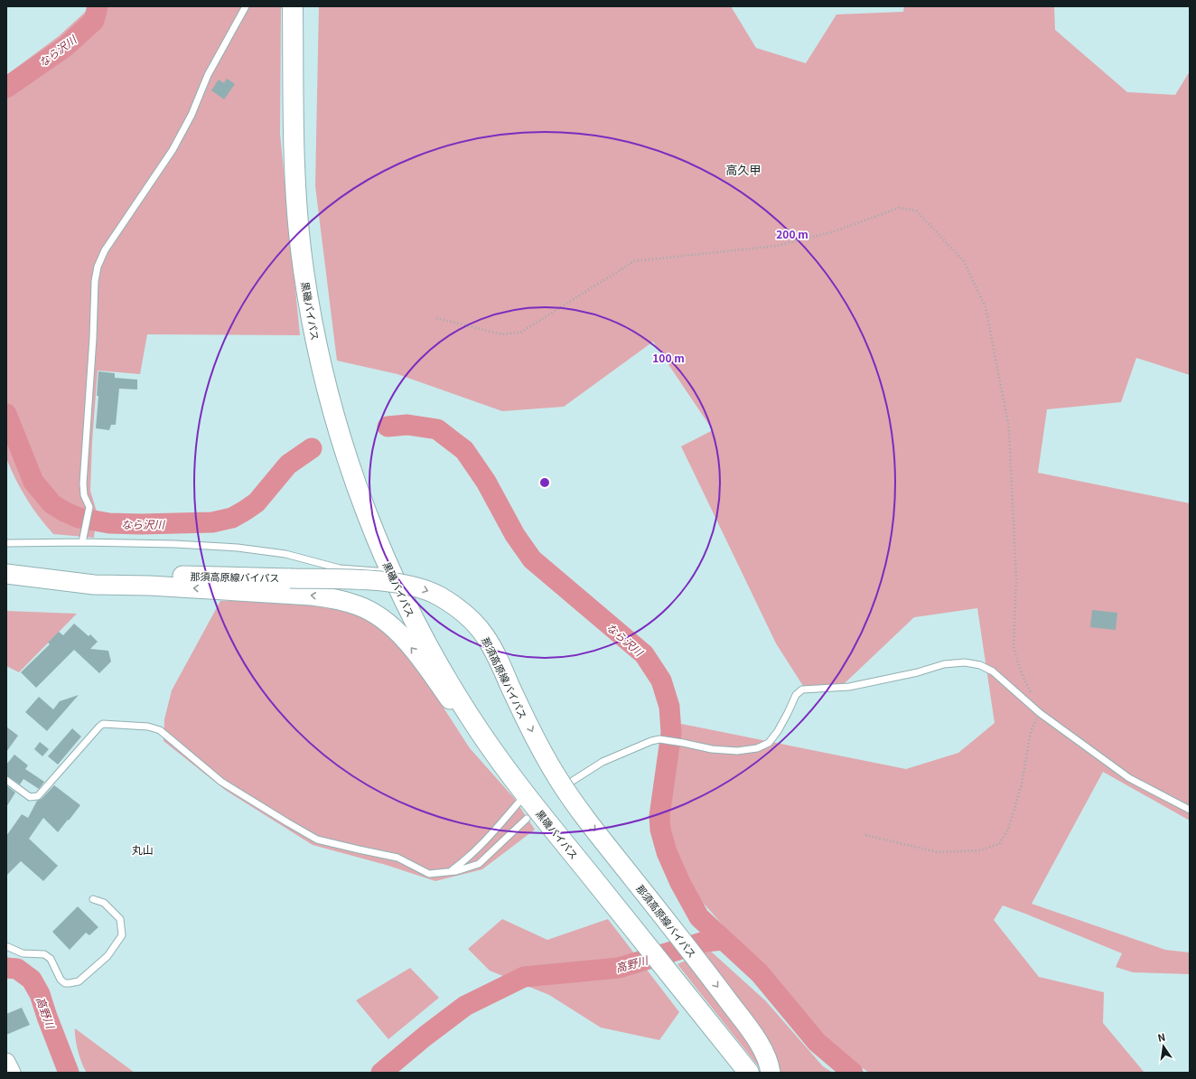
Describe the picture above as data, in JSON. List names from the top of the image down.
{
  "streets": {
    "highway": ["黒磯バイパス"],
    "main road": ["那須高原線バイパス"]
  },
  "crossings": [
    ["黒磯バイパス", "那須高原線バイパス"]
  ],
  "districts": ["高久甲", "丸山"],
  "water": ["なら沢川", "高野川"],
  "north": "top",
  "rings": ["200 m", "100 m"]
}
